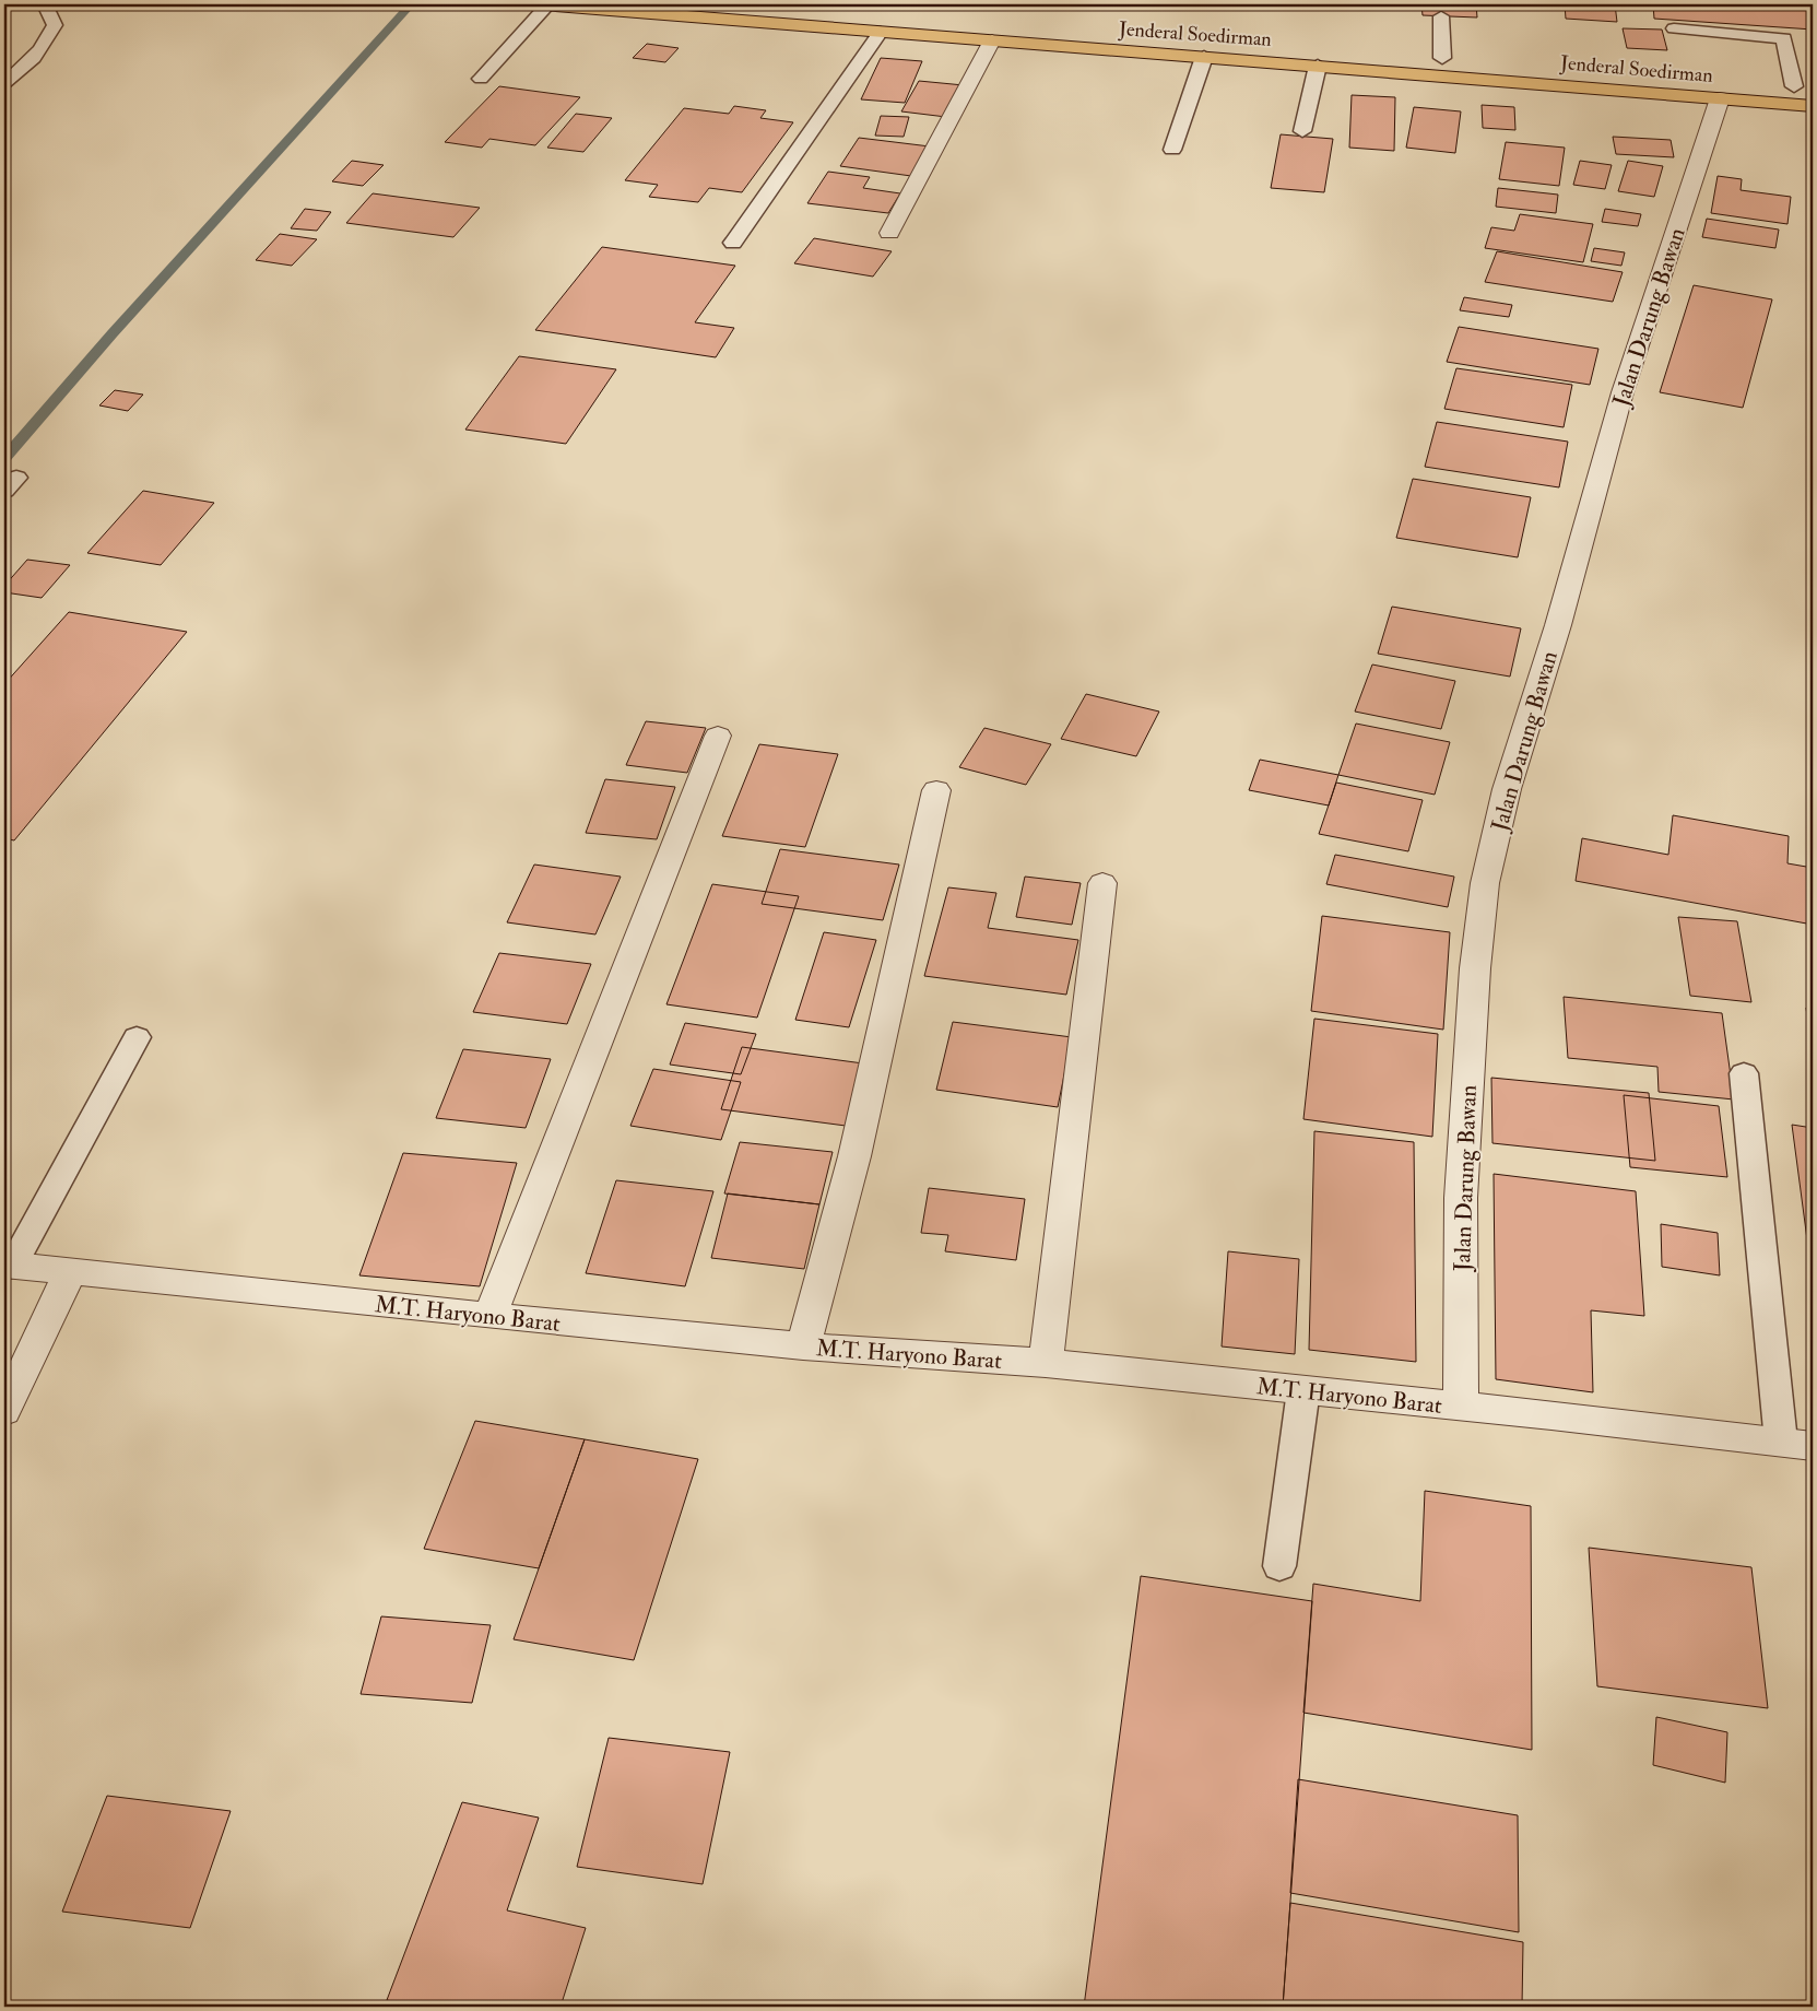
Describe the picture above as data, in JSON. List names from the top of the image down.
{
  "streets": {
    "highway": ["Jenderal Soedirman"],
    "street": ["Jalan Darung Bawan", "M.T. Haryono Barat"]
  },
  "crossings": [
    ["Jenderal Soedirman", "Jalan Darung Bawan"],
    ["Jalan Darung Bawan", "M.T. Haryono Barat"]
  ]
}
